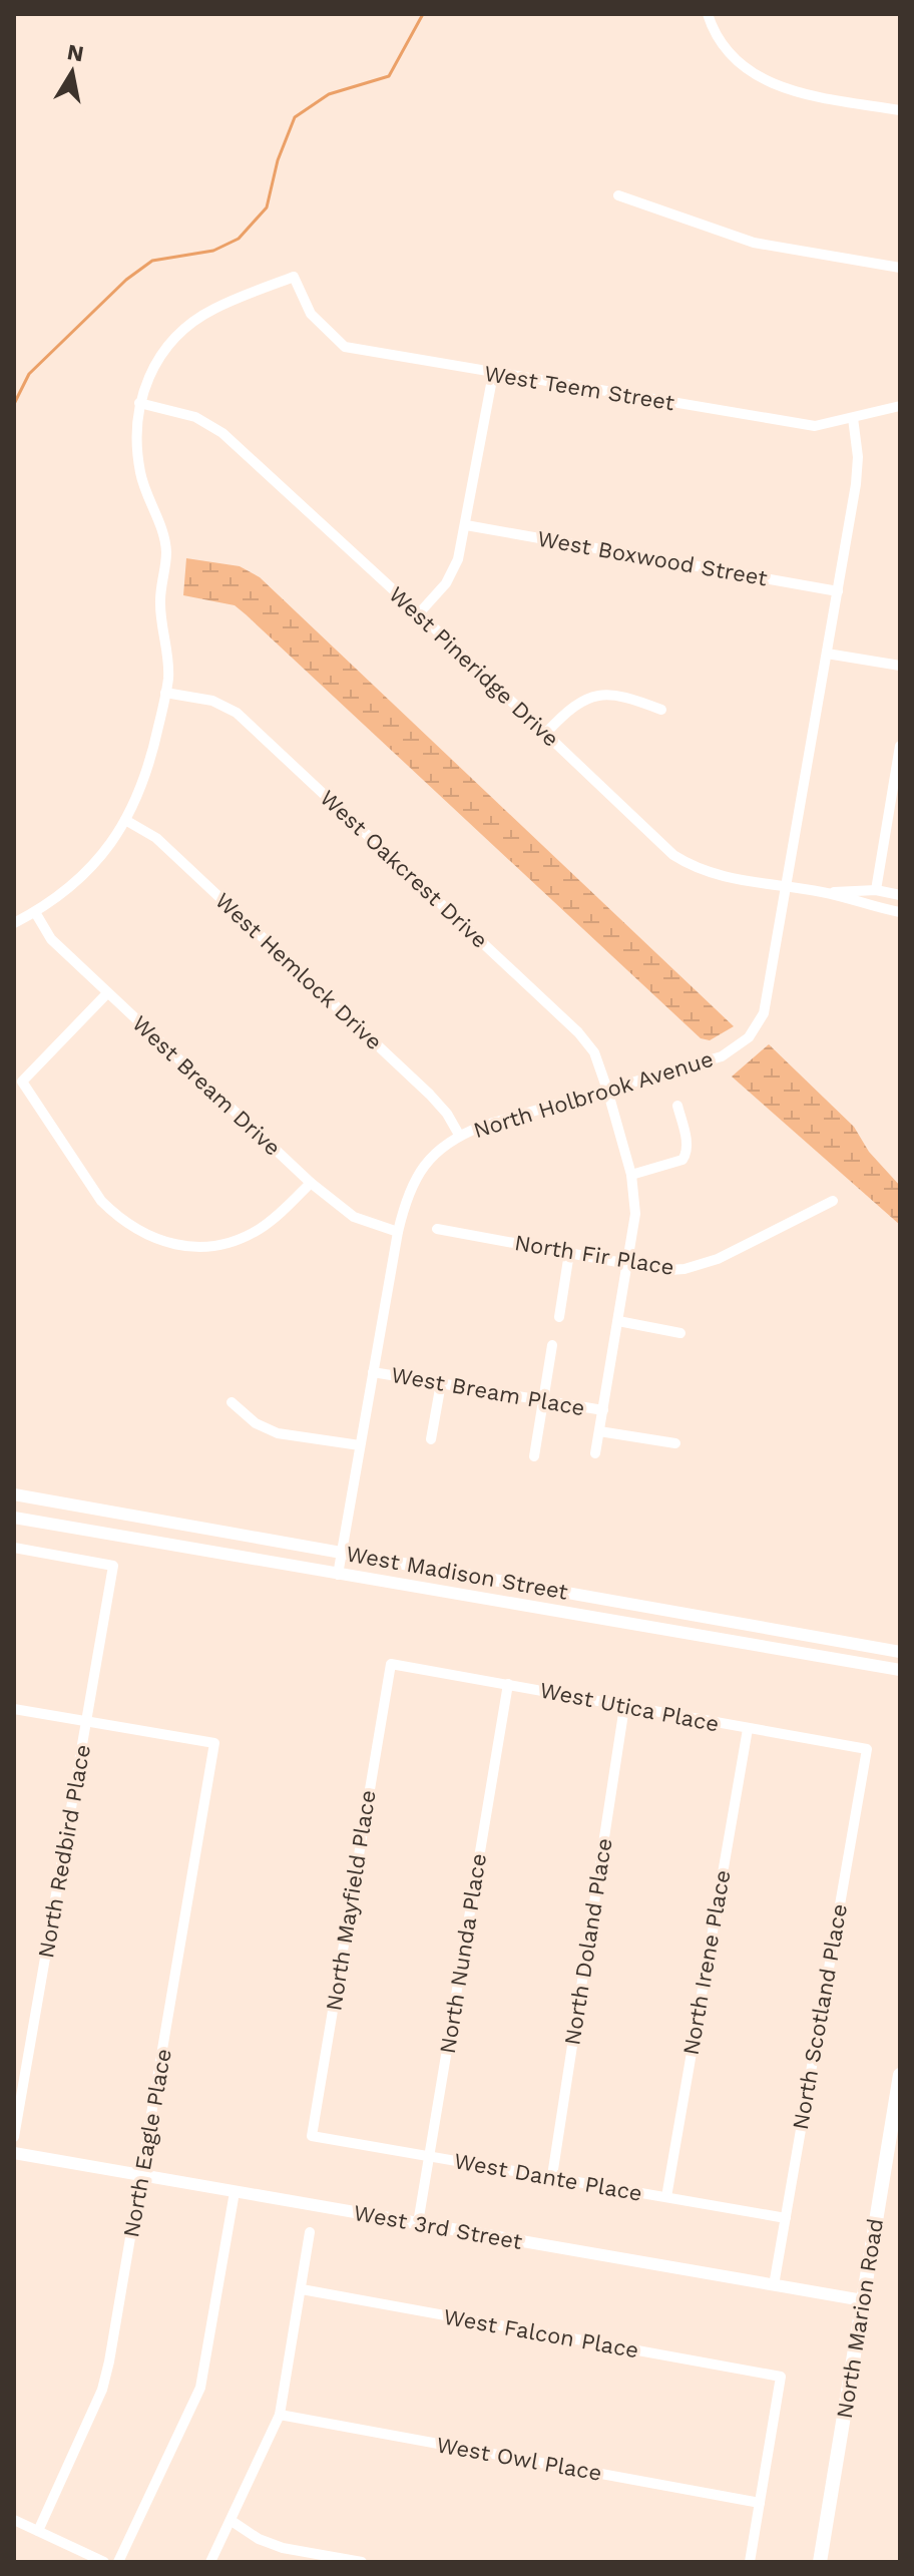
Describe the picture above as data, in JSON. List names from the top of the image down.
{
  "streets": {
    "main road": ["North Marion Road"],
    "street": [
      "West Teem Street",
      "West Boxwood Street",
      "West Pineridge Drive",
      "West Oakcrest Drive",
      "West Hemlock Drive",
      "West Bream Drive",
      "North Holbrook Avenue",
      "North Fir Place",
      "West Bream Place",
      "West Madison Street",
      "West Utica Place",
      "North Redbird Place",
      "North Mayfield Place",
      "North Doland Place",
      "North Nunda Place",
      "North Irene Place",
      "North Scotland Place",
      "North Eagle Place",
      "West Dante Place",
      "West 3rd Street",
      "West Falcon Place",
      "West Owl Place"
    ]
  },
  "crossings": [
    ["West Teem Street", "West Pineridge Drive"],
    ["West Teem Street", "North Holbrook Avenue"],
    ["West Boxwood Street", "North Holbrook Avenue"],
    ["West Pineridge Drive", "North Holbrook Avenue"],
    ["West Oakcrest Drive", "North Holbrook Avenue"],
    ["West Oakcrest Drive", "North Fir Place"],
    ["West Oakcrest Drive", "West Bream Place"],
    ["West Hemlock Drive", "North Holbrook Avenue"],
    ["West Bream Drive", "North Holbrook Avenue"],
    ["North Holbrook Avenue", "West Bream Place"],
    ["North Holbrook Avenue", "West Madison Street"],
    ["West Utica Place", "North Mayfield Place"],
    ["West Utica Place", "North Doland Place"],
    ["West Utica Place", "North Nunda Place"],
    ["West Utica Place", "North Irene Place"],
    ["West Utica Place", "North Scotland Place"],
    ["North Redbird Place", "North Eagle Place"],
    ["North Mayfield Place", "West Dante Place"],
    ["North Doland Place", "West Dante Place"],
    ["North Nunda Place", "West Dante Place"],
    ["North Nunda Place", "West 3rd Street"],
    ["North Irene Place", "West Dante Place"],
    ["North Scotland Place", "West Dante Place"],
    ["North Scotland Place", "West 3rd Street"],
    ["North Eagle Place", "West 3rd Street"],
    ["West 3rd Street", "North Marion Road"],
    ["West Falcon Place", "West Owl Place"]
  ],
  "north": "top"
}
